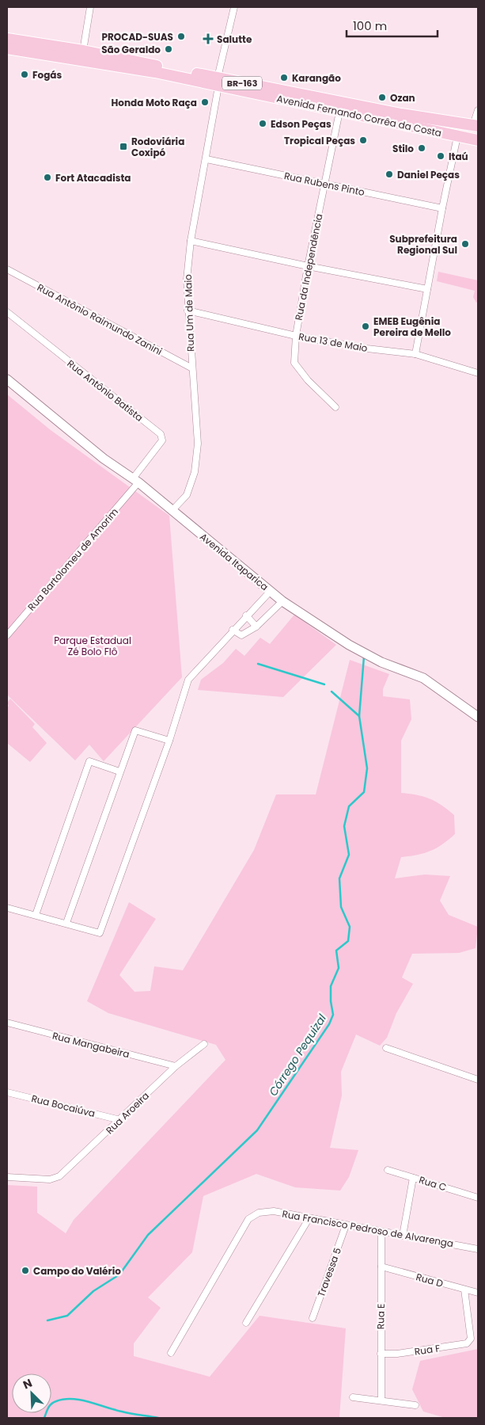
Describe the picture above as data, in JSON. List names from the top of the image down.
{
  "streets": {
    "highway": ["BR-163", "Avenida Fernando Corrêa da Costa"],
    "street": [
      "Rua Rubens Pinto",
      "Rua da Independência",
      "Rua Um de Maio",
      "Rua Antônio Raimundo Zanini",
      "Rua 13 de Maio",
      "Rua Antônio Batista",
      "Rua Bartolomeu de Amorim",
      "Avenida Itaparica",
      "Rua Mangabeira",
      "Rua Bocaiúva",
      "Rua Aroeira",
      "Rua C",
      "Rua Francisco Pedroso de Alvarenga",
      "Travessa 5",
      "Rua D",
      "Rua E",
      "Rua F"
    ]
  },
  "crossings": [
    ["Avenida Fernando Corrêa da Costa", "Rua da Independência"],
    ["Avenida Fernando Corrêa da Costa", "Rua Um de Maio"],
    ["Rua Rubens Pinto", "Rua da Independência"],
    ["Rua Rubens Pinto", "Rua Um de Maio"],
    ["Rua da Independência", "Rua 13 de Maio"],
    ["Rua Um de Maio", "Rua Antônio Raimundo Zanini"],
    ["Rua Um de Maio", "Rua 13 de Maio"],
    ["Rua Um de Maio", "Avenida Itaparica"],
    ["Rua Antônio Batista", "Rua Bartolomeu de Amorim"],
    ["Rua Antônio Batista", "Avenida Itaparica"],
    ["Rua Bartolomeu de Amorim", "Avenida Itaparica"],
    ["Rua Mangabeira", "Rua Aroeira"],
    ["Rua Bocaiúva", "Rua Aroeira"],
    ["Rua Francisco Pedroso de Alvarenga", "Travessa 5"],
    ["Rua Francisco Pedroso de Alvarenga", "Rua E"],
    ["Rua D", "Rua E"],
    ["Rua D", "Rua F"],
    ["Rua E", "Rua F"]
  ],
  "water": ["Córrego Pequizal"],
  "parks": ["Parque Estadual Zé Bolo Flô"],
  "places": {
    "other": [
      "PROCAD-SUAS",
      "São Geraldo",
      "Fogás",
      "Karangão",
      "Ozan",
      "Honda Moto Raça",
      "Edson Peças",
      "Tropical Peças",
      "Stilo",
      "Itaú",
      "Daniel Peças",
      "Fort Atacadista",
      "Subprefeitura Regional Sul",
      "EMEB Eugênia Pereira de Mello",
      "Campo do Valério"
    ],
    "health": ["Salutte"],
    "transit": ["Rodoviária Coxipó"]
  },
  "scale_bar": "100 m",
  "north": "top left"
}
